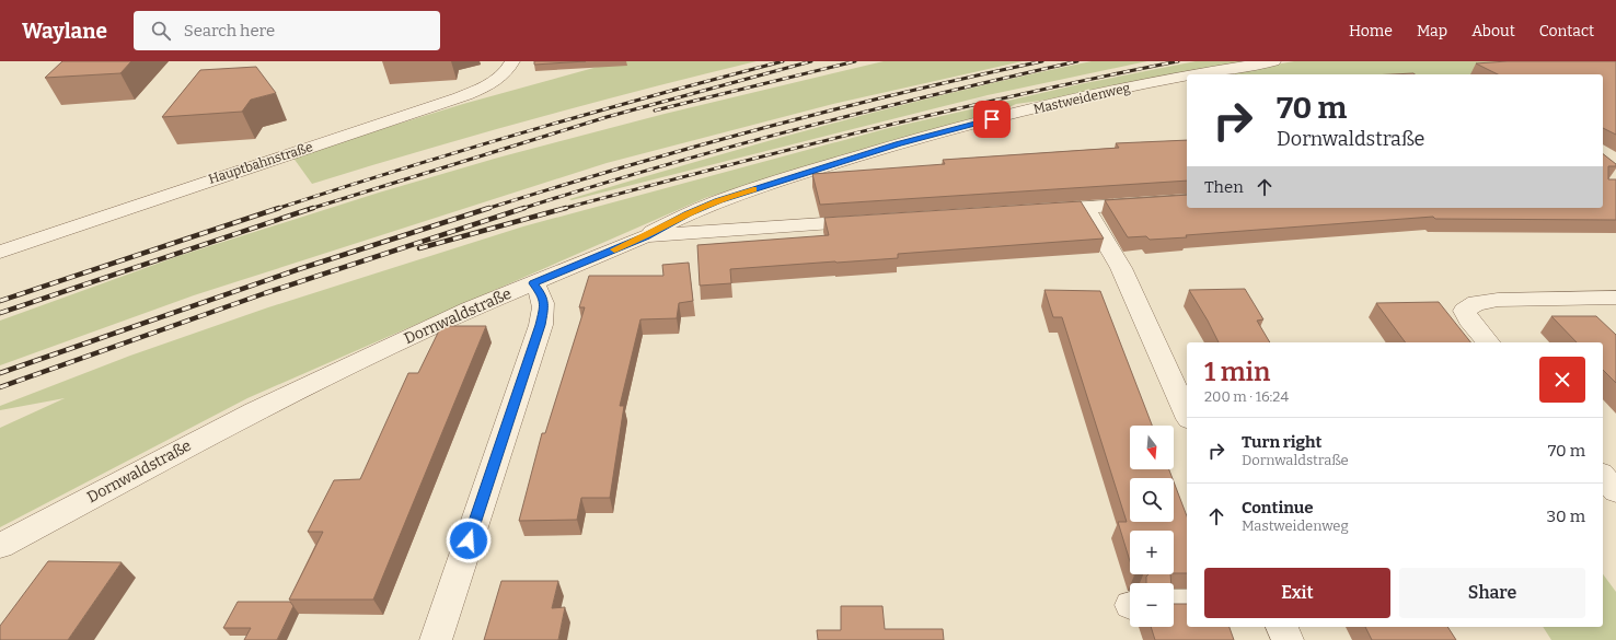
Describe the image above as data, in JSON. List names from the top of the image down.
{
  "streets": {
    "street": ["Mastweidenweg", "Hauptbahnstraße", "Dornwaldstraße"]
  },
  "crossings": [
    ["Mastweidenweg", "Dornwaldstraße"]
  ],
  "north": "bottom",
  "page": {
    "header": "Waylane",
    "search": "Search here",
    "nav": [
      "Home",
      "Map",
      "About",
      "Contact"
    ],
    "turn": ["70 m", "Dornwaldstraße"],
    "then": "Then",
    "heading": ["1 min", "200 m · 16:24"],
    "list": [
      {
        "name": "Turn right",
        "note": "Dornwaldstraße",
        "value": "70 m"
      },
      {
        "name": "Continue",
        "note": "Mastweidenweg",
        "value": "30 m"
      }
    ],
    "map_buttons": ["+", "−"],
    "buttons": ["Exit", "Share"]
  }
}
